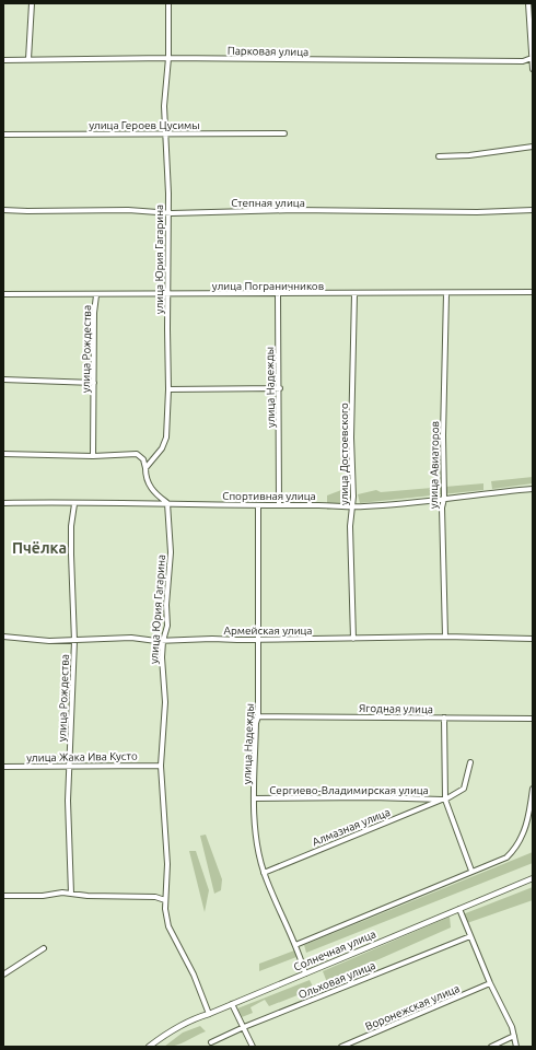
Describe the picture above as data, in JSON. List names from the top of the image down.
{
  "streets": {
    "street": [
      "Парковая улица",
      "улица Героев Цусимы",
      "Степная улица",
      "улица Юрия Гагарина",
      "улица Пограничников",
      "улица Рождества",
      "улица Надежды",
      "улица Достоевского",
      "улица Авиаторов",
      "Спортивная улица",
      "Армейская улица",
      "Ягодная улица",
      "улица Жака Ива Кусто",
      "Сергиево-Владимирская улица",
      "Алмазная улица",
      "Солнечная улица",
      "Ольховая улица",
      "Воронежская улица"
    ]
  },
  "crossings": [
    ["Парковая улица", "улица Юрия Гагарина"],
    ["улица Героев Цусимы", "улица Юрия Гагарина"],
    ["Степная улица", "улица Юрия Гагарина"],
    ["улица Юрия Гагарина", "улица Пограничников"],
    ["улица Юрия Гагарина", "Спортивная улица"],
    ["улица Юрия Гагарина", "Армейская улица"],
    ["улица Юрия Гагарина", "улица Жака Ива Кусто"],
    ["улица Юрия Гагарина", "Солнечная улица"],
    ["улица Пограничников", "улица Рождества"],
    ["улица Пограничников", "улица Надежды"],
    ["улица Пограничников", "улица Достоевского"],
    ["улица Пограничников", "улица Авиаторов"],
    ["улица Рождества", "Спортивная улица"],
    ["улица Рождества", "Армейская улица"],
    ["улица Рождества", "улица Жака Ива Кусто"],
    ["улица Надежды", "Спортивная улица"],
    ["улица Надежды", "Армейская улица"],
    ["улица Надежды", "Ягодная улица"],
    ["улица Надежды", "Сергиево-Владимирская улица"],
    ["улица Надежды", "Алмазная улица"],
    ["улица Надежды", "Солнечная улица"],
    ["улица Достоевского", "Спортивная улица"],
    ["улица Достоевского", "Армейская улица"],
    ["улица Авиаторов", "Спортивная улица"],
    ["улица Авиаторов", "Армейская улица"],
    ["Сергиево-Владимирская улица", "Алмазная улица"]
  ],
  "districts": ["Пчёлка"]
}
